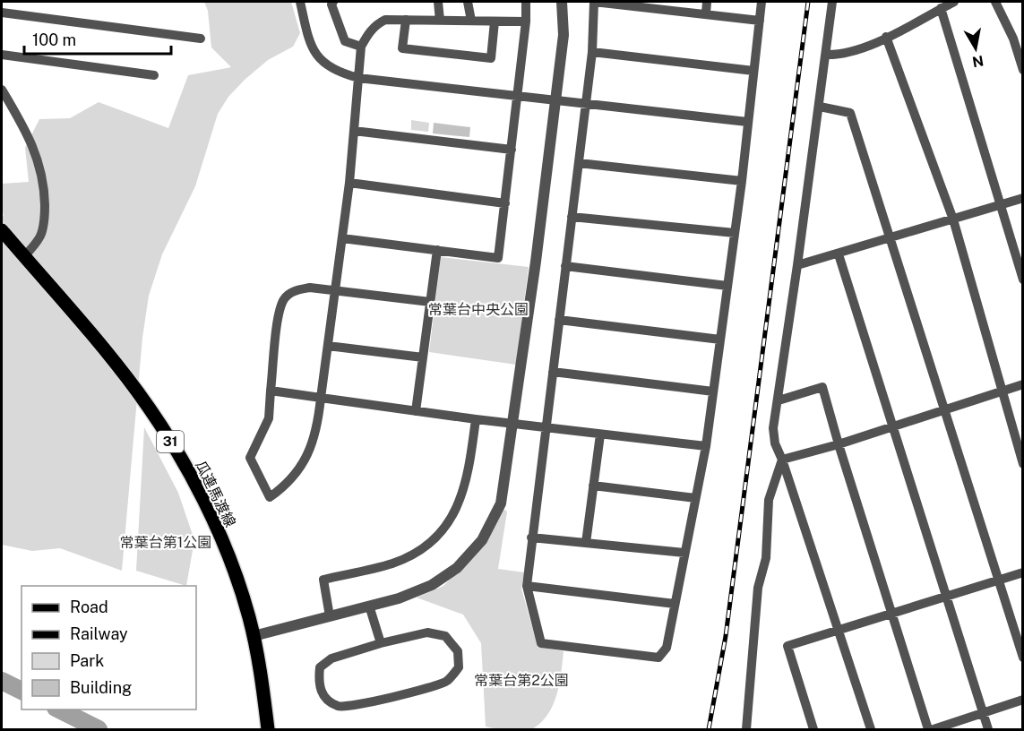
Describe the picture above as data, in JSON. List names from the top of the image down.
{
  "streets": {
    "main road": ["31", "瓜連馬渡線"]
  },
  "parks": ["常葉台中央公園", "常葉台第1公園", "常葉台第2公園"],
  "legend": [
    "Road",
    "Railway",
    "Park",
    "Building"
  ],
  "scale_bar": "100 m",
  "north": "bottom"
}
